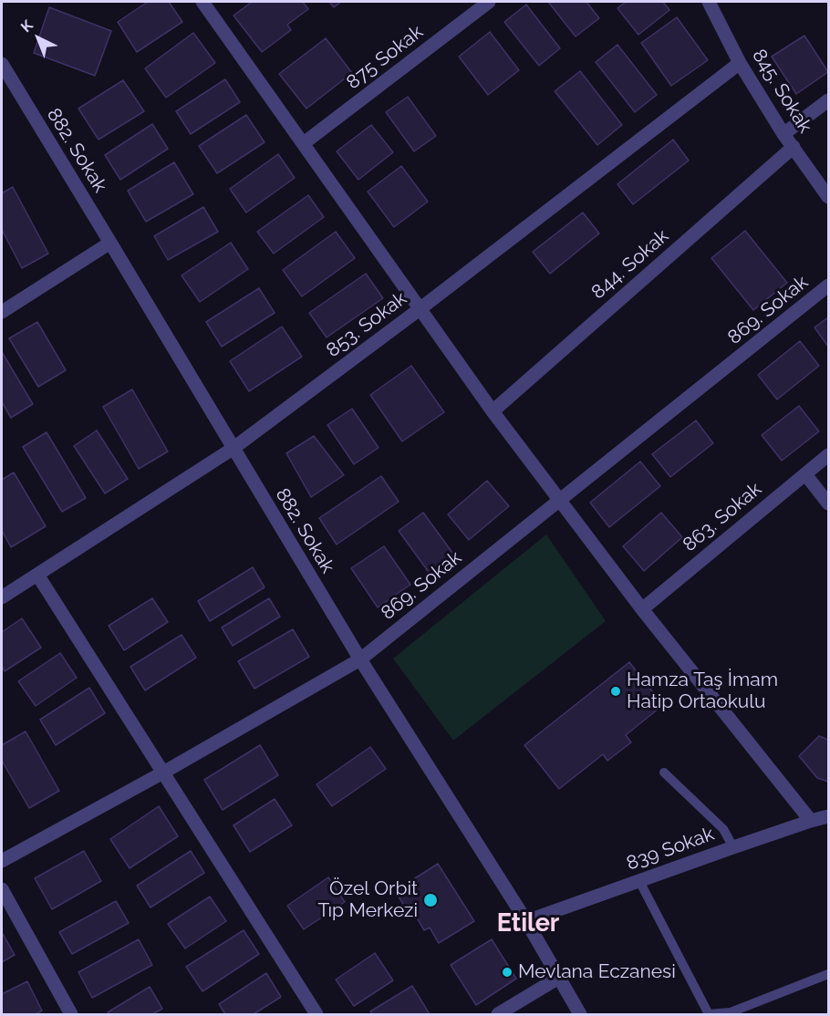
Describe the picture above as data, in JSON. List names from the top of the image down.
{
  "streets": {
    "street": [
      "875 Sokak",
      "845. Sokak",
      "882. Sokak",
      "844. Sokak",
      "869. Sokak",
      "853. Sokak",
      "863. Sokak",
      "839 Sokak"
    ]
  },
  "crossings": [
    ["845. Sokak", "844. Sokak"],
    ["845. Sokak", "853. Sokak"],
    ["882. Sokak", "869. Sokak"],
    ["882. Sokak", "853. Sokak"],
    ["882. Sokak", "839 Sokak"]
  ],
  "districts": ["Etiler"],
  "places": ["Hamza Taş İmam Hatip Ortaokulu", "Özel Orbit Tıp Merkezi", "Mevlana Eczanesi"],
  "north": "top left"
}
